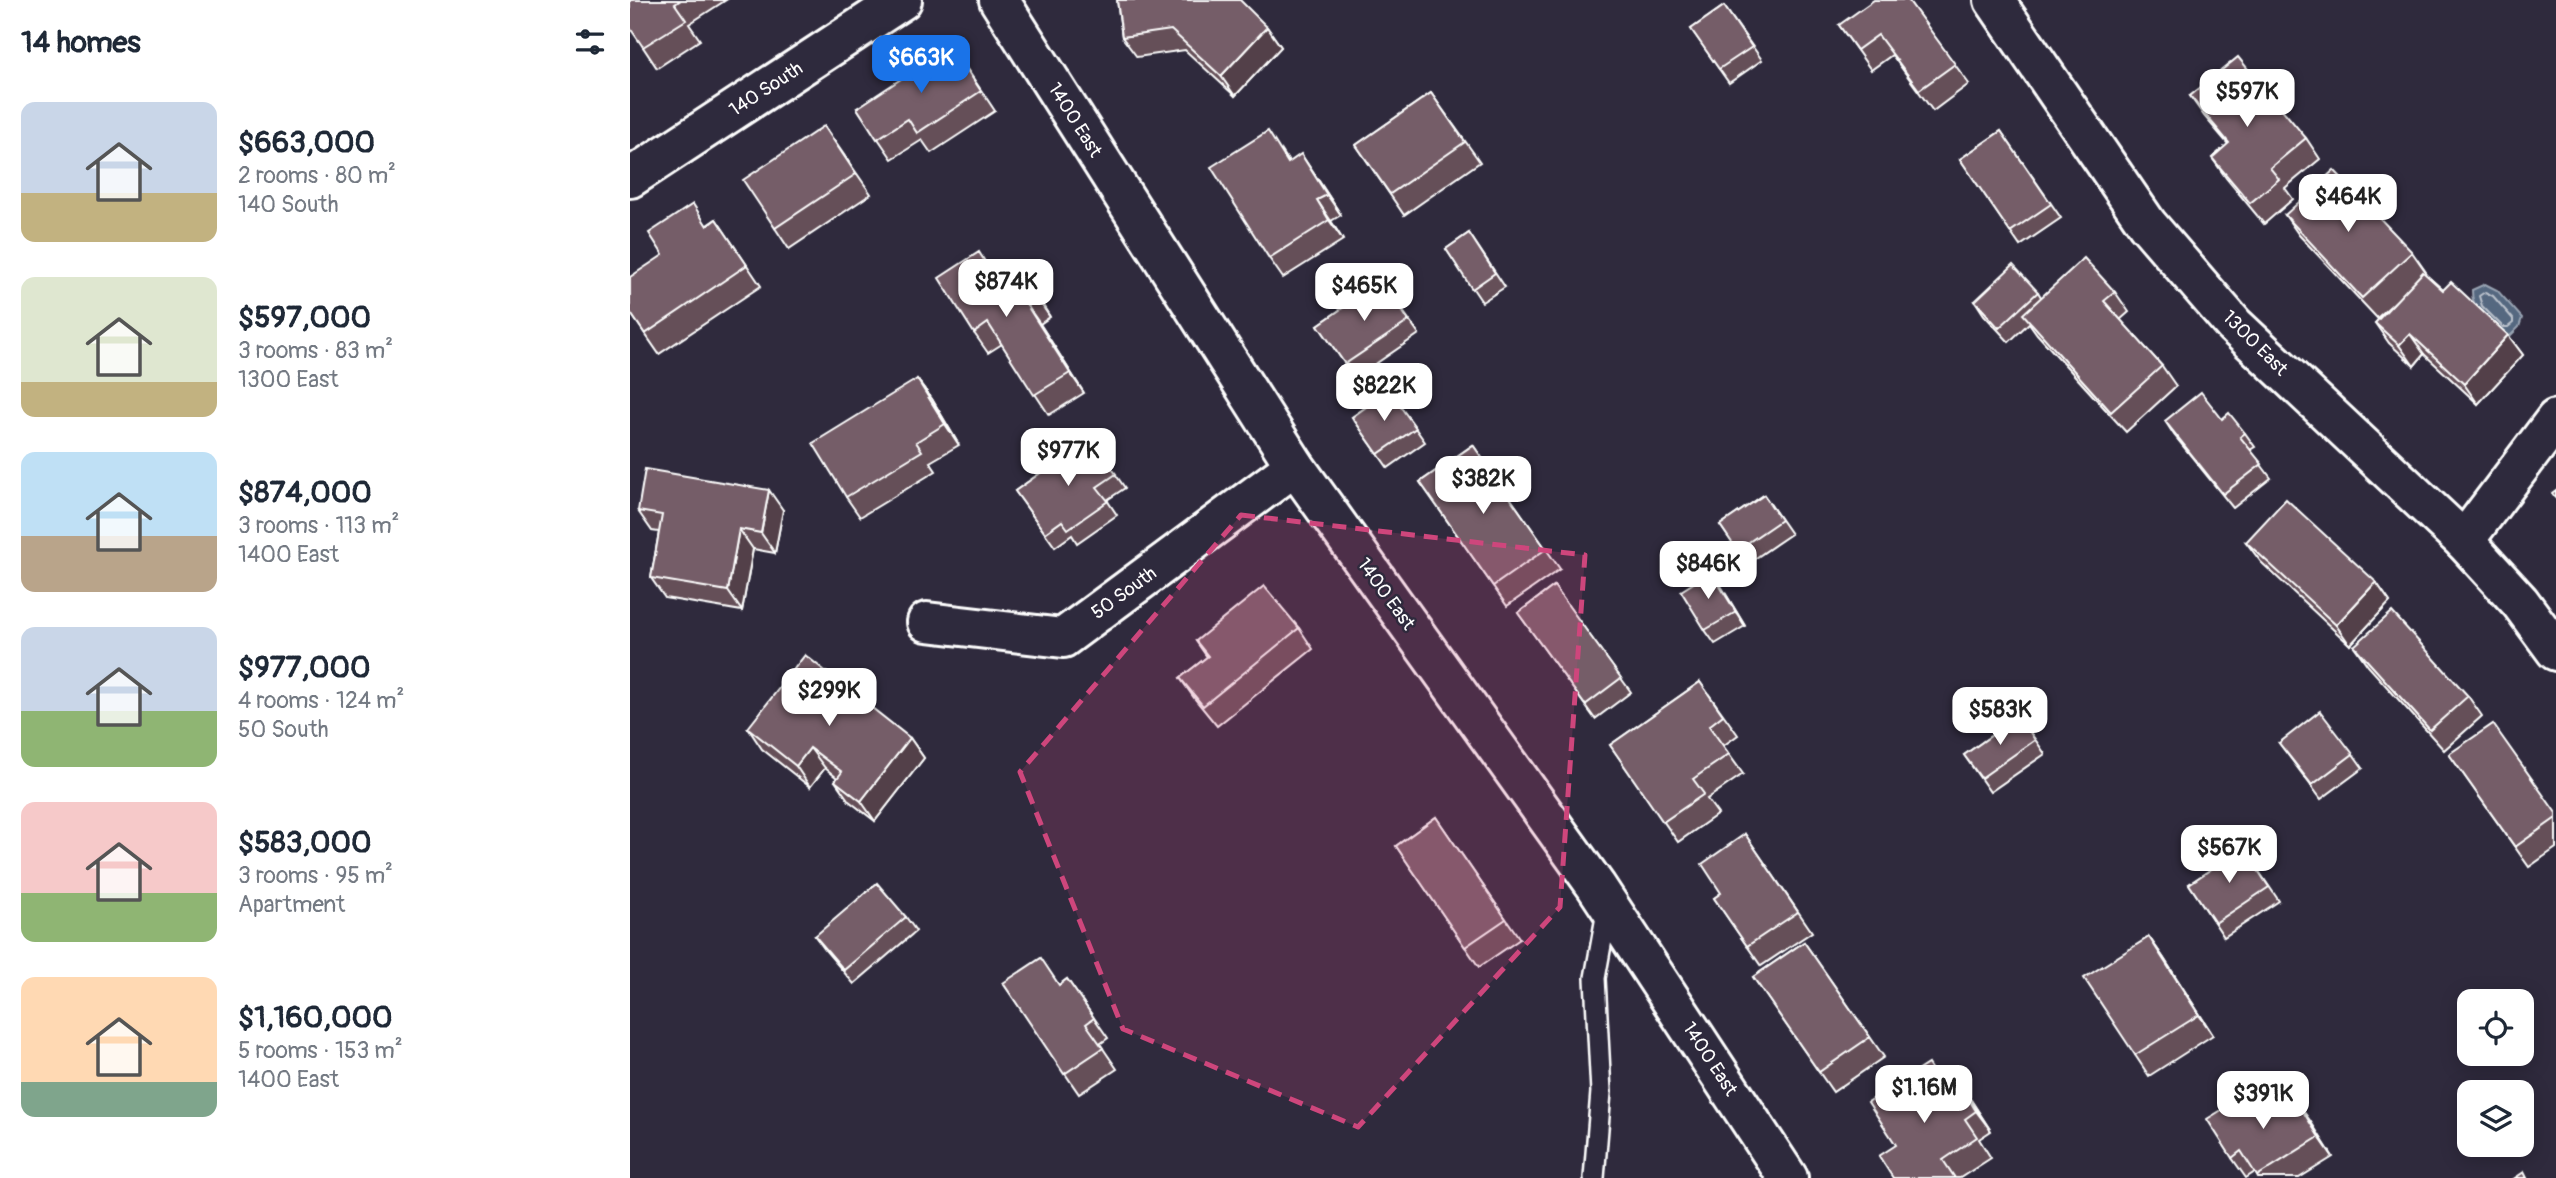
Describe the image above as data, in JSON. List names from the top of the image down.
{
  "streets": {
    "street": [
      "140 South",
      "1400 East",
      "1300 East",
      "50 South"
    ]
  },
  "crossings": [
    ["1400 East", "50 South"]
  ],
  "page": {
    "heading": "14 homes",
    "price": [
      "$663K",
      "$597K",
      "$464K",
      "$874K",
      "$465K",
      "$822K",
      "$977K",
      "$382K",
      "$846K",
      "$299K",
      "$583K",
      "$567K",
      "$1.16M",
      "$391K"
    ],
    "list": [
      {
        "name": "$663,000",
        "note": "2 rooms · 80 m² · 140 South"
      },
      {
        "name": "$597,000",
        "note": "3 rooms · 83 m² · 1300 East"
      },
      {
        "name": "$874,000",
        "note": "3 rooms · 113 m² · 1400 East"
      },
      {
        "name": "$977,000",
        "note": "4 rooms · 124 m² · 50 South"
      },
      {
        "name": "$583,000",
        "note": "3 rooms · 95 m² · Apartment"
      },
      {
        "name": "$1,160,000",
        "note": "5 rooms · 153 m² · 1400 East"
      }
    ]
  }
}
